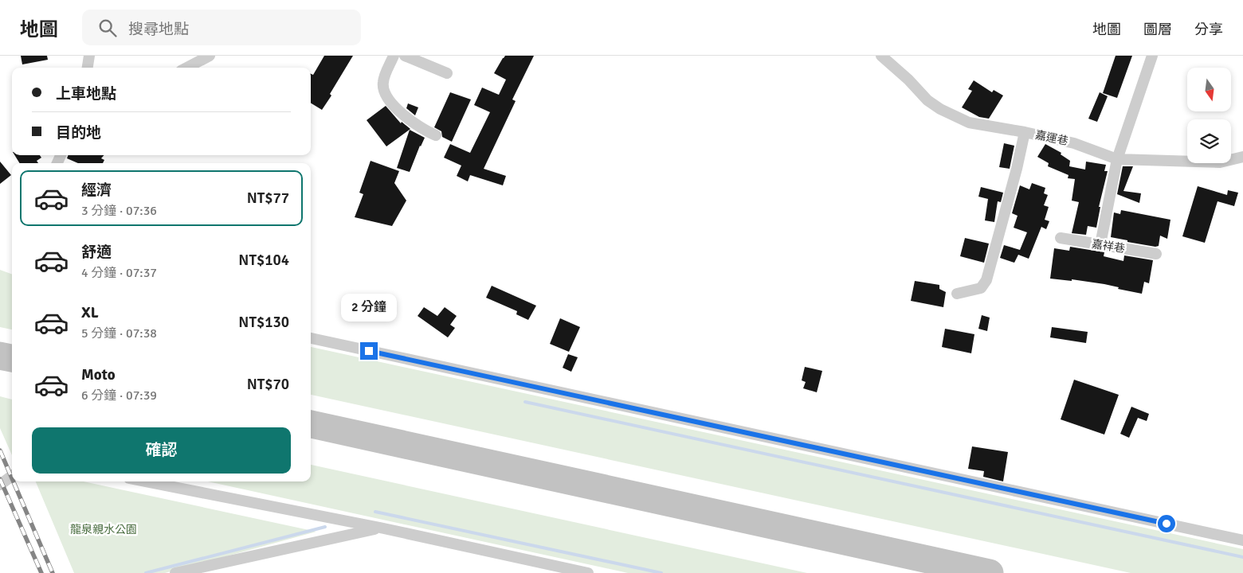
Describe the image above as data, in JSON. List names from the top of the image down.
{
  "streets": {
    "street": ["嘉運巷", "嘉祥巷"]
  },
  "parks": ["龍泉親水公園"],
  "north": "bottom",
  "page": {
    "header": "地圖",
    "search": "搜尋地點",
    "nav": ["地圖", "圖層", "分享"],
    "banner": ["上車地點", "目的地"],
    "list": [
      {
        "name": "經濟",
        "note": "3 分鐘 · 07:36",
        "value": "NT$77"
      },
      {
        "name": "舒適",
        "note": "4 分鐘 · 07:37",
        "value": "NT$104"
      },
      {
        "name": "XL",
        "note": "5 分鐘 · 07:38",
        "value": "NT$130"
      },
      {
        "name": "Moto",
        "note": "6 分鐘 · 07:39",
        "value": "NT$70"
      }
    ],
    "bubble": "2 分鐘",
    "buttons": "確認"
  }
}
